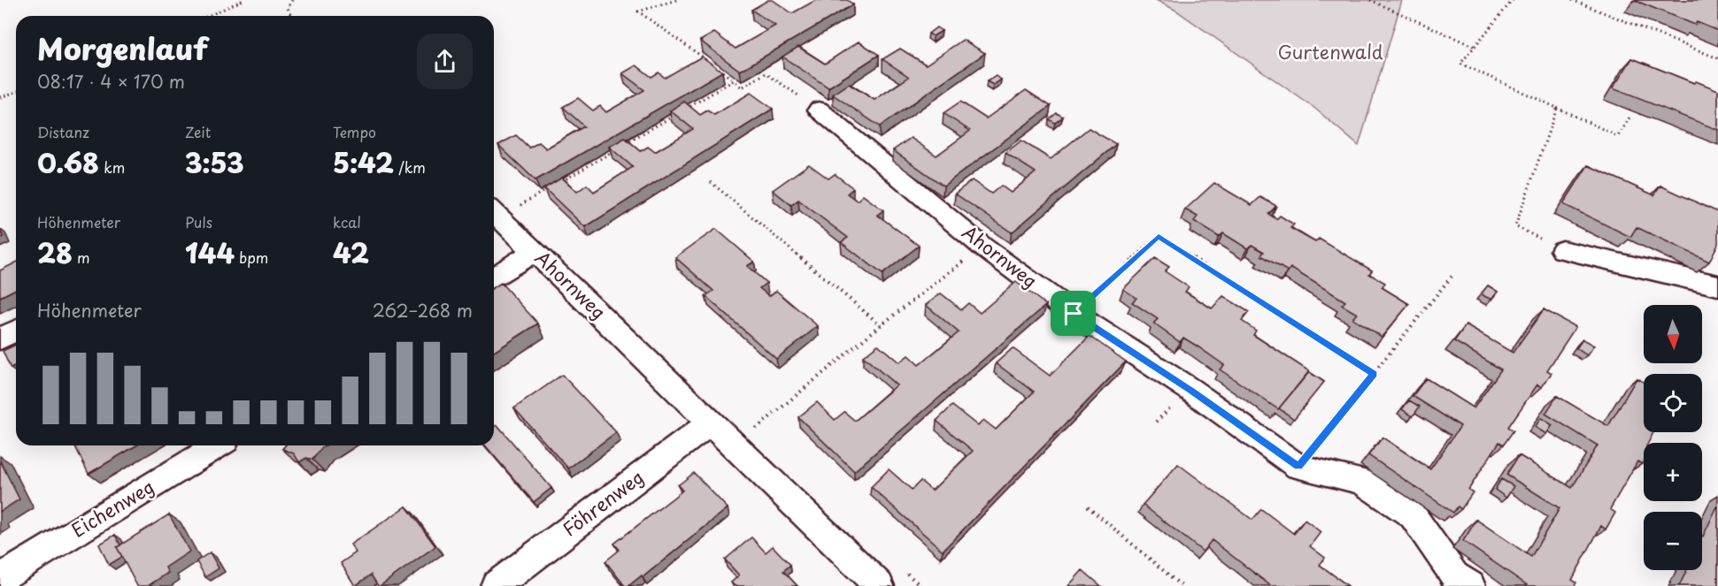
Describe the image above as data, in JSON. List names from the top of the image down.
{
  "streets": {
    "street": ["Ahornweg", "Föhrenweg", "Eichenweg"]
  },
  "crossings": [
    ["Ahornweg", "Föhrenweg"]
  ],
  "parks": ["Gurtenwald"],
  "north": "bottom",
  "page": {
    "heading": ["Morgenlauf", "08:17 · 4 × 170 m"],
    "stats": [
      ["Distanz", "0.68 km"],
      ["Zeit", "3:53"],
      ["Tempo", "5:42 /km"],
      ["Höhenmeter", "28 m"],
      ["Puls", "144 bpm"],
      ["kcal", "42"]
    ],
    "chart": ["Höhenmeter", "262–268 m"],
    "map_buttons": ["+", "−"]
  }
}
